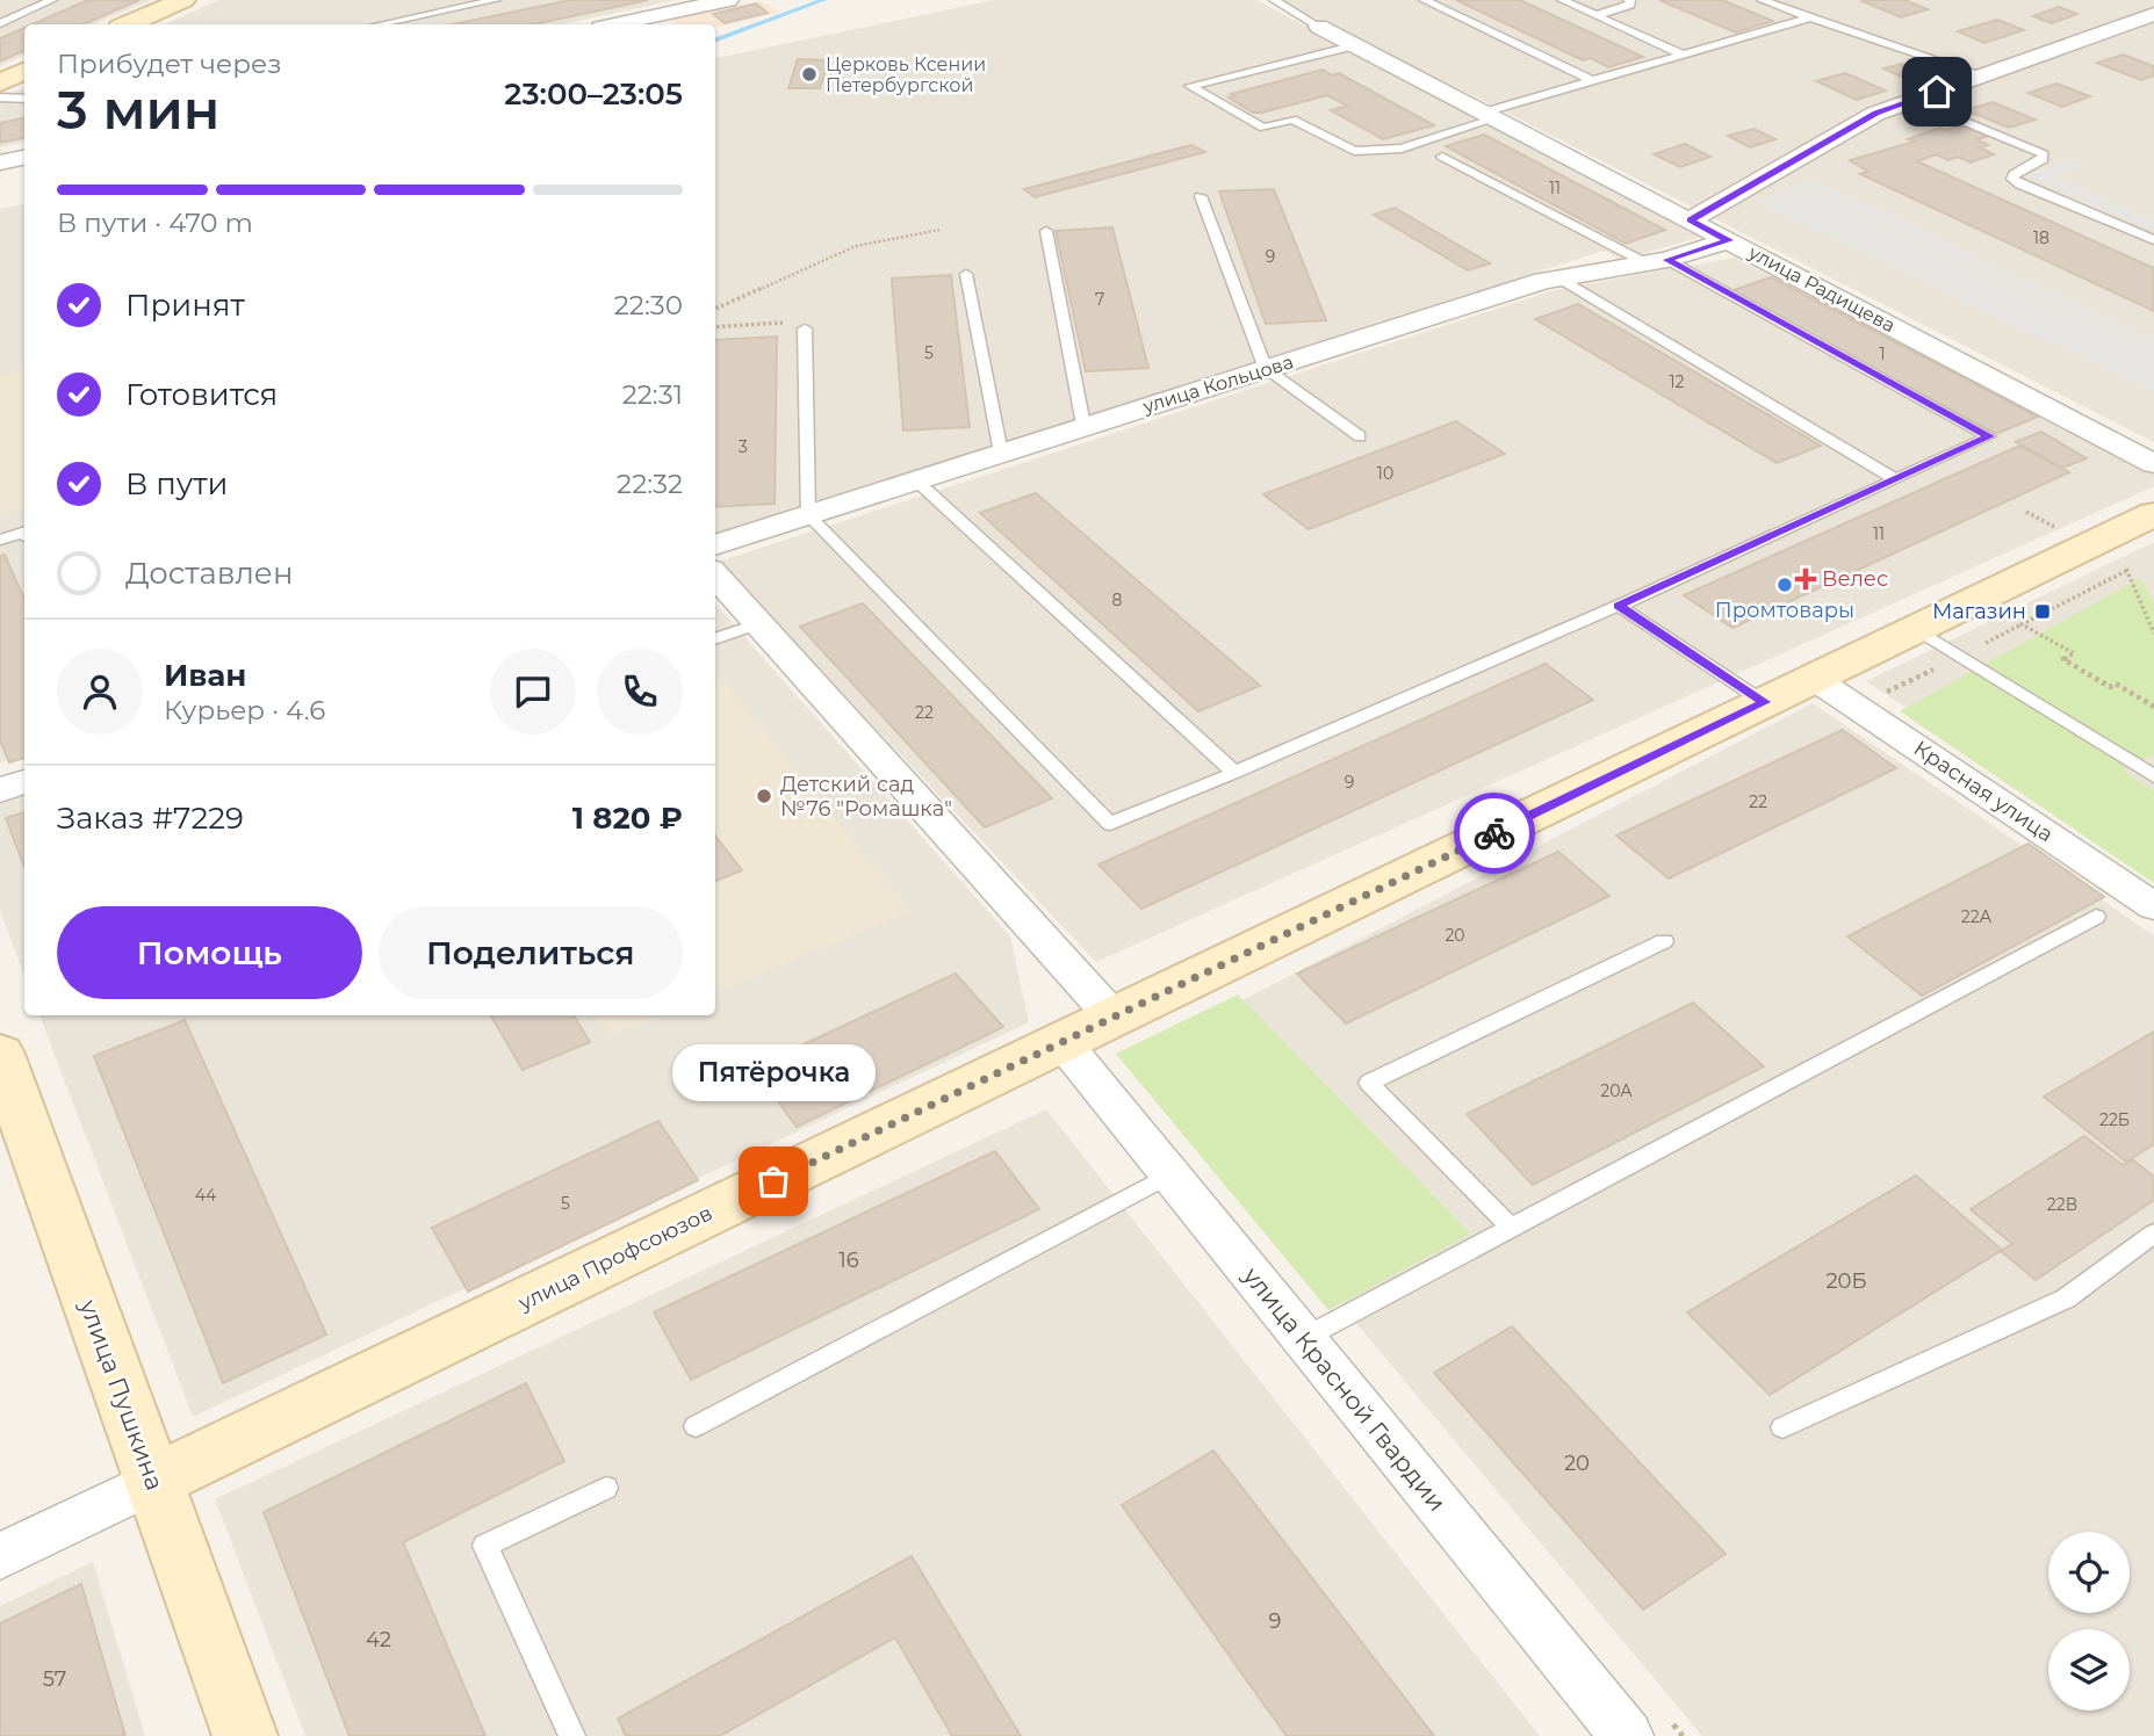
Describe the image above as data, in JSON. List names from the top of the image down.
{
  "streets": {
    "street": [
      "улица Радищева",
      "улица Кольцова",
      "Красная улица",
      "улица Профсоюзов",
      "улица Красной Гвардии",
      "улица Пушкина"
    ]
  },
  "crossings": [
    ["улица Радищева", "улица Кольцова"],
    ["Красная улица", "улица Профсоюзов"],
    ["улица Профсоюзов", "улица Красной Гвардии"],
    ["улица Профсоюзов", "улица Пушкина"]
  ],
  "places": {
    "other": [
      "Церковь Ксении Петербургской",
      "Промтовары",
      "Детский сад №76 \"Ромашка\"",
      "Пятёрочка"
    ],
    "health": ["Велес"],
    "transit": ["Магазин"]
  },
  "house_numbers": [
    "11",
    "18",
    "9",
    "7",
    "5",
    "1",
    "12",
    "3",
    "10",
    "11",
    "8",
    "22",
    "9",
    "22",
    "22А",
    "20",
    "20А",
    "22Б",
    "44",
    "5",
    "22В",
    "16",
    "20Б",
    "20",
    "9",
    "42",
    "57"
  ],
  "page": {
    "heading": ["3 мин", "Прибудет через", "23:00–23:05"],
    "panel": [
      "Иван",
      "Курьер · 4.6",
      "Заказ #7229",
      "1 820 ₽"
    ],
    "bar": "В пути · 470 m",
    "list": [
      ["Принят", "22:30"],
      ["Готовится", "22:31"],
      ["В пути", "22:32"],
      "Доставлен"
    ],
    "buttons": ["Помощь", "Поделиться"],
    "bubble": "Пятёрочка"
  }
}
